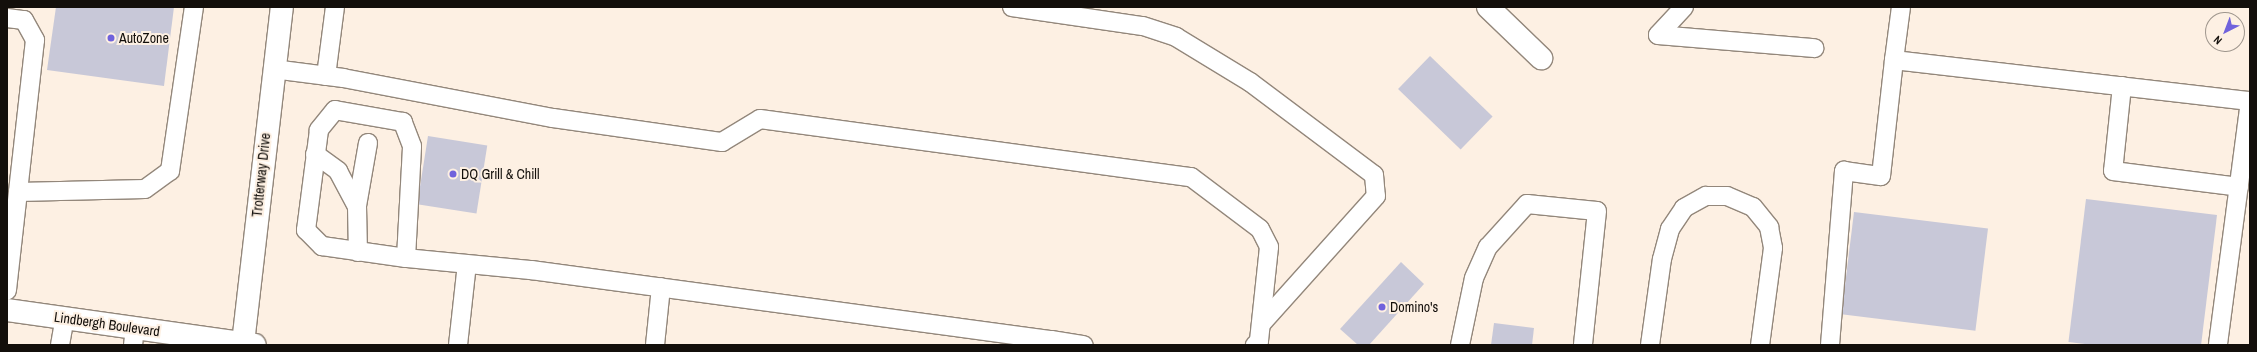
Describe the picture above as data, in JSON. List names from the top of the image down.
{
  "streets": {
    "street": ["Trotterway Drive", "Lindbergh Boulevard"]
  },
  "crossings": [
    ["Trotterway Drive", "Lindbergh Boulevard"]
  ],
  "places": ["AutoZone", "DQ Grill & Chill", "Domino's"],
  "north": "bottom left"
}
